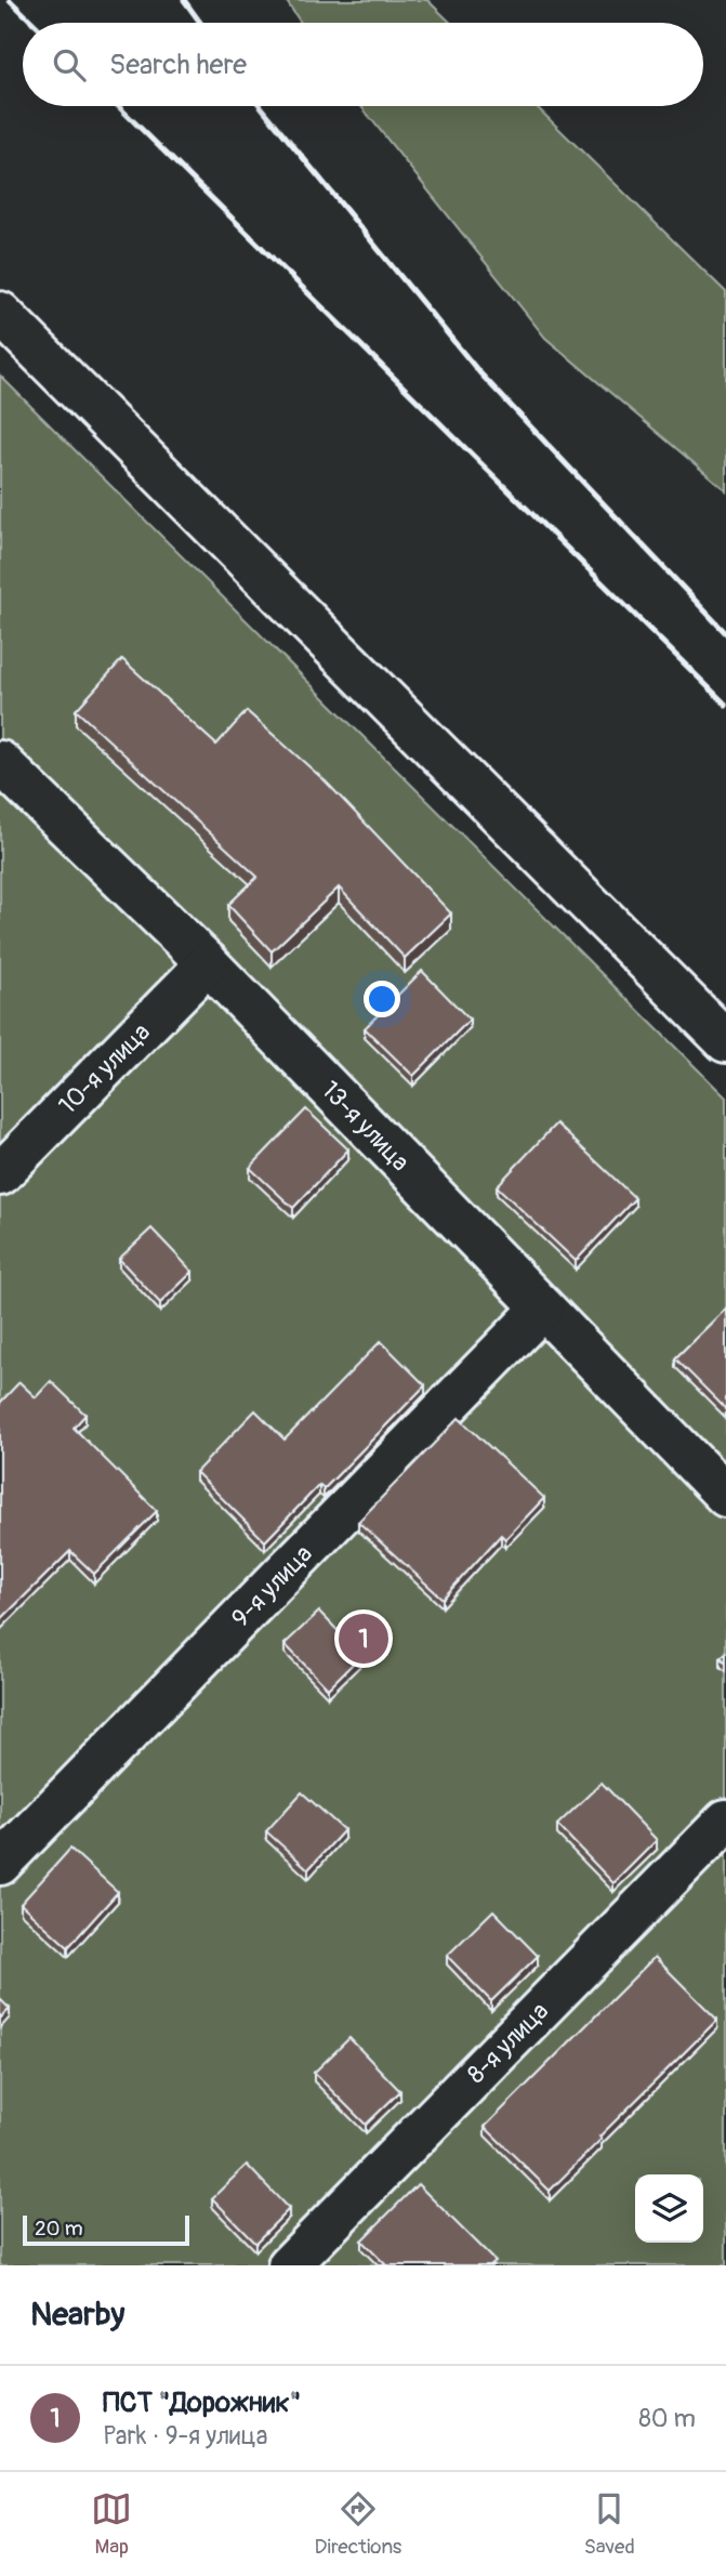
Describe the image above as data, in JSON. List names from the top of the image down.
{
  "streets": {
    "street": [
      "10-я улица",
      "13-я улица",
      "9-я улица",
      "8-я улица"
    ]
  },
  "crossings": [
    ["10-я улица", "13-я улица"],
    ["13-я улица", "9-я улица"]
  ],
  "scale_bar": "20 m",
  "page": {
    "search": "Search here",
    "pins": "1",
    "scale": "20 m",
    "heading": "Nearby",
    "list": [
      {
        "mark": "1",
        "name": "ПСТ \"Дорожник\"",
        "note": "Park · 9-я улица",
        "value": "80 m"
      }
    ],
    "nav": ["Map", "Directions", "Saved"]
  }
}
